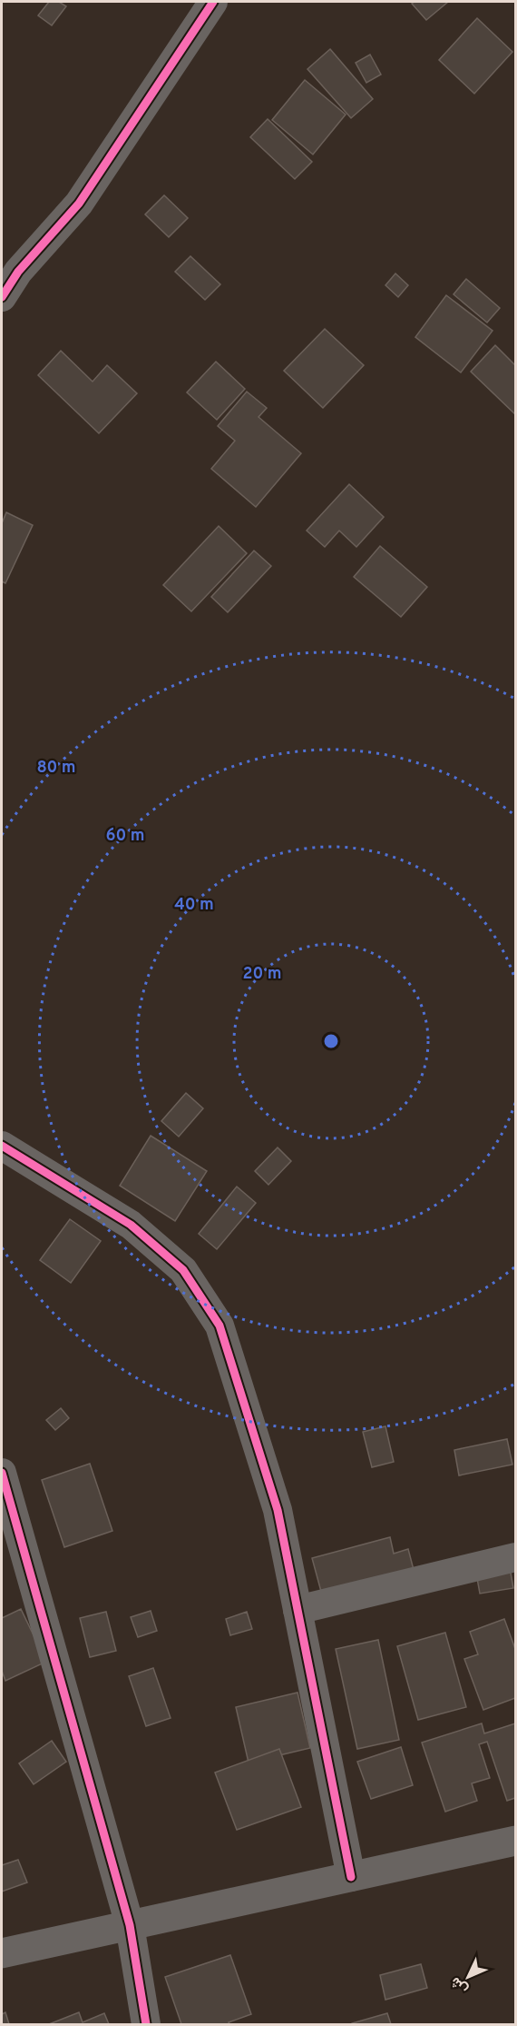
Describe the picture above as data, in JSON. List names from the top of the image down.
{
  "north": "bottom left",
  "rings": [
    "80 m",
    "60 m",
    "40 m",
    "20 m"
  ]
}
